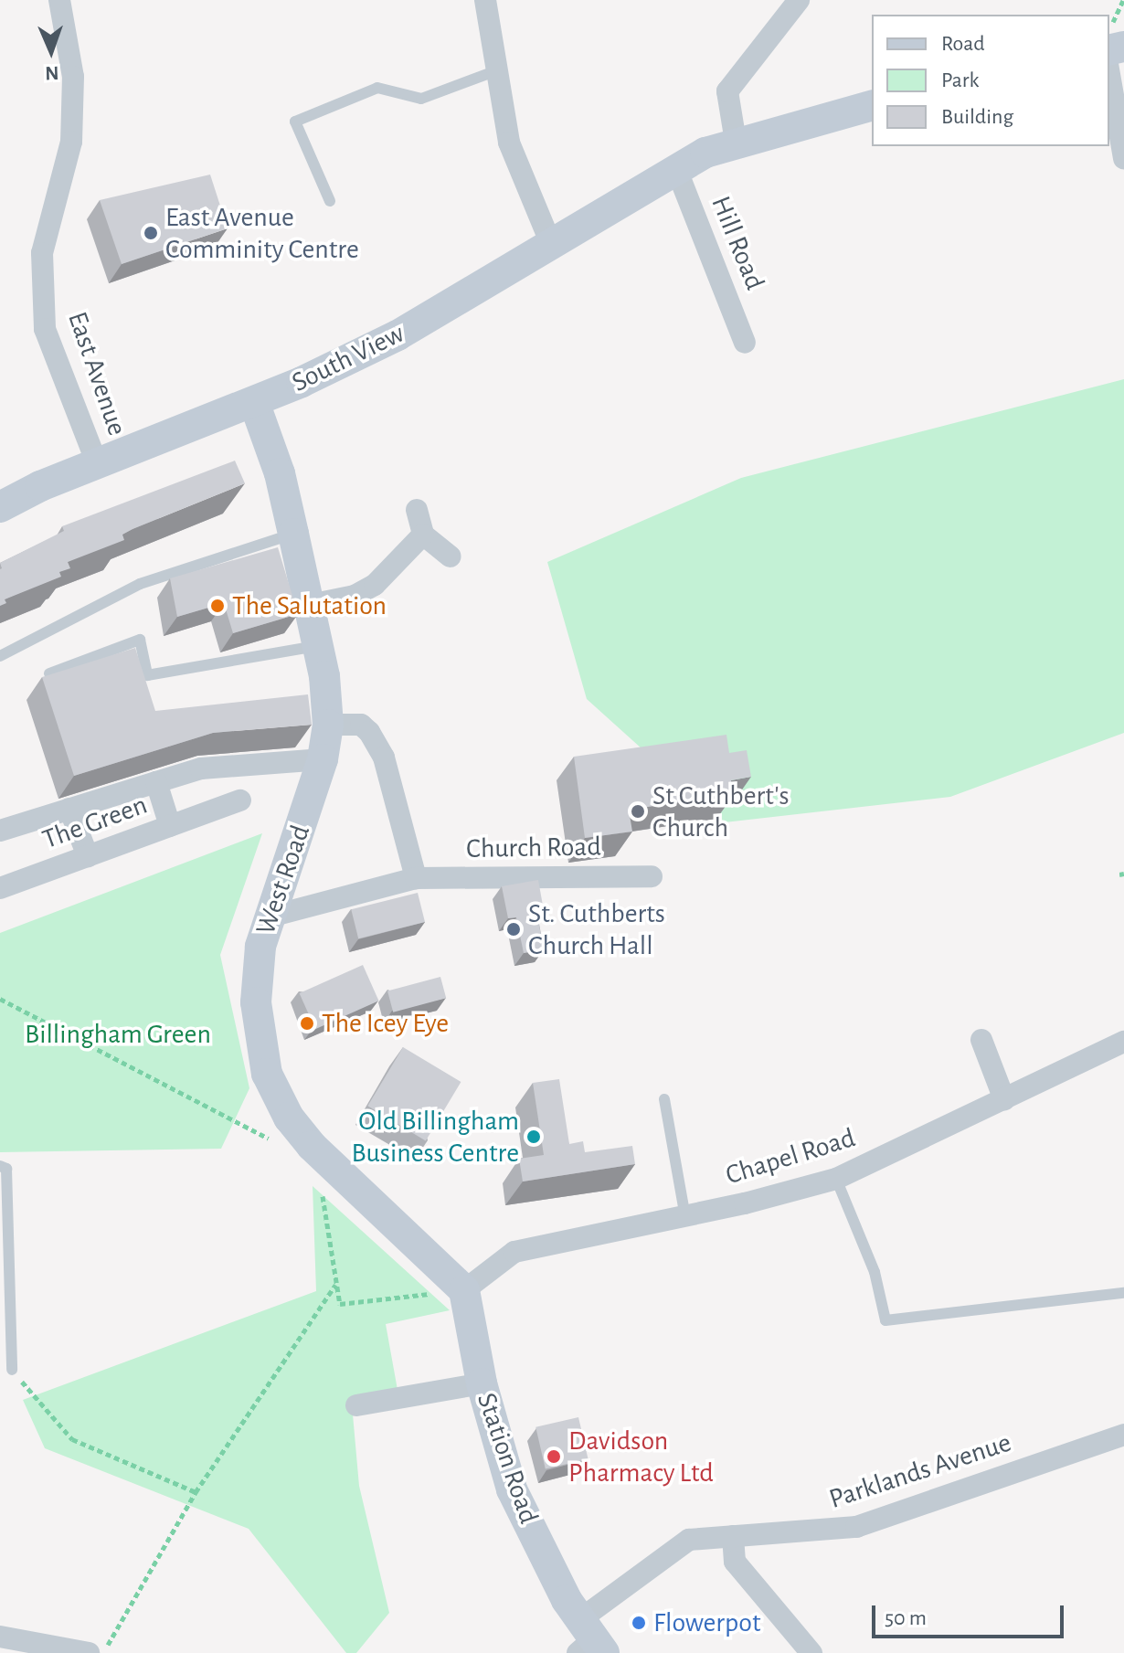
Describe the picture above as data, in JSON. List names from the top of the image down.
{
  "streets": {
    "street": [
      "Hill Road",
      "South View",
      "East Avenue",
      "The Green",
      "Church Road",
      "West Road",
      "Chapel Road",
      "Station Road",
      "Parklands Avenue"
    ]
  },
  "crossings": [
    ["Hill Road", "South View"],
    ["South View", "East Avenue"],
    ["South View", "West Road"],
    ["The Green", "West Road"],
    ["Church Road", "West Road"],
    ["West Road", "Chapel Road"],
    ["West Road", "Station Road"],
    ["Chapel Road", "Station Road"],
    ["Station Road", "Parklands Avenue"]
  ],
  "parks": ["Billingham Green"],
  "places": [
    "East Avenue Comminity Centre",
    "The Salutation",
    "St Cuthbert's Church",
    "St. Cuthberts Church Hall",
    "The Icey Eye",
    "Old Billingham Business Centre",
    "Davidson Pharmacy Ltd",
    "Flowerpot"
  ],
  "legend": ["Road", "Park", "Building"],
  "scale_bar": "50 m",
  "north": "bottom"
}
